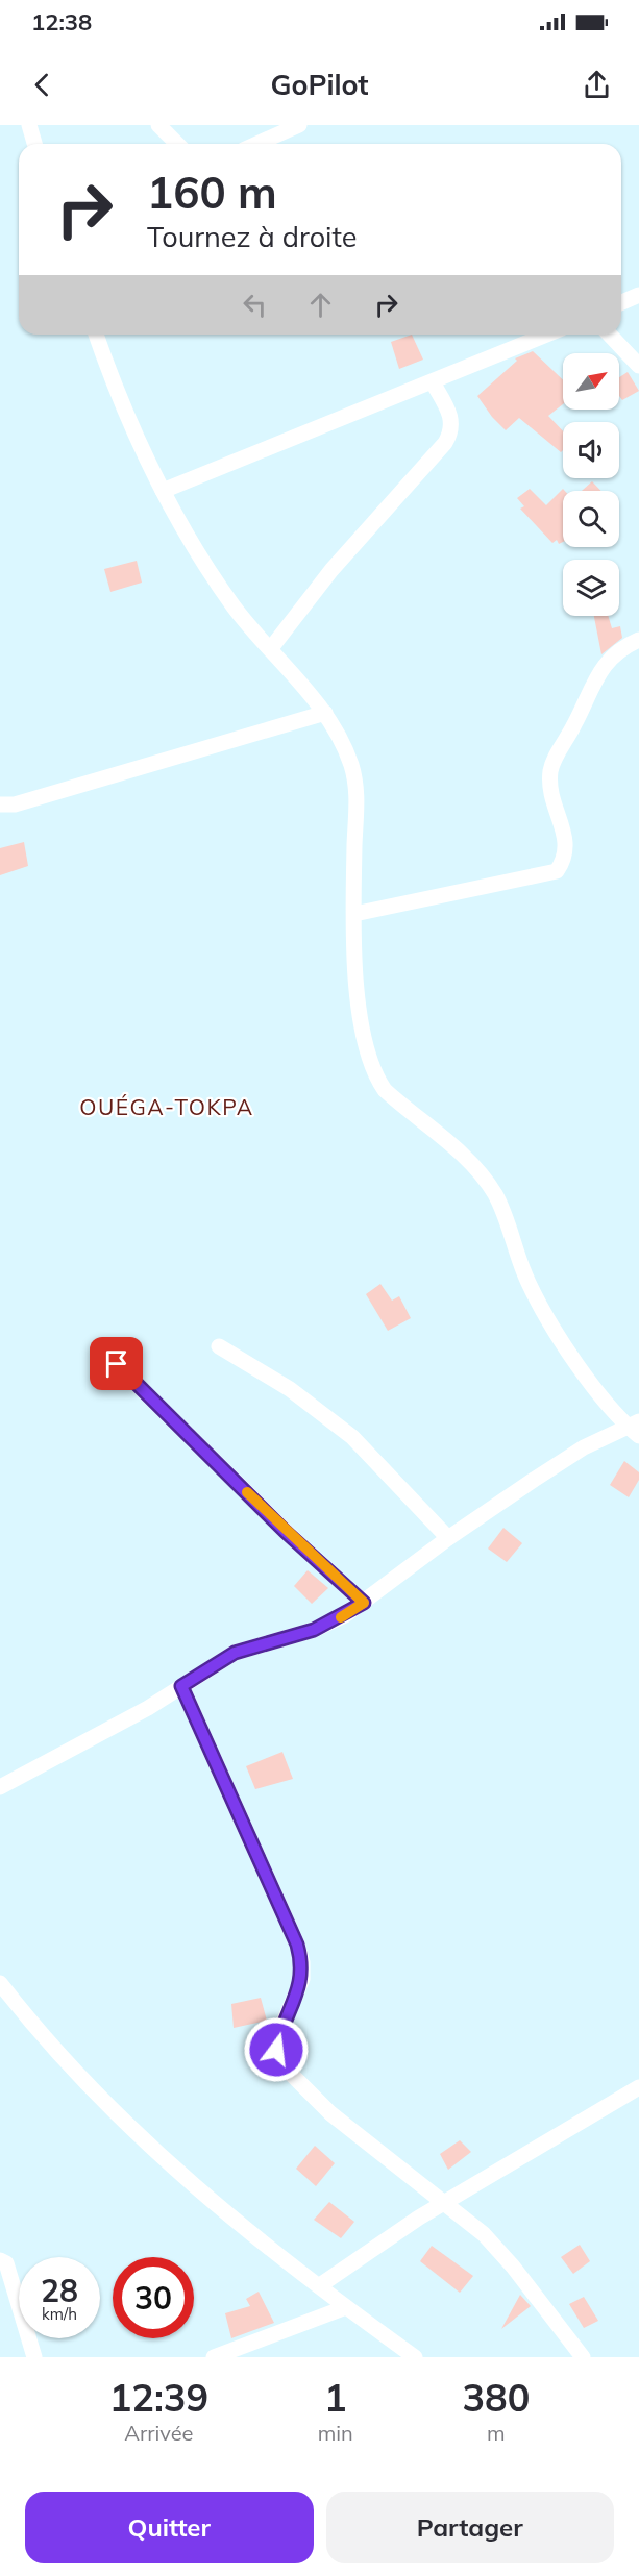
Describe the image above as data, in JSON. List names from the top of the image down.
{
  "districts": ["OUÉGA-TOKPA"],
  "north": "top right",
  "page": {
    "status": "12:38",
    "header": "GoPilot",
    "turn": ["160 m", "Tournez à droite"],
    "speed": "28 km/h",
    "limit": "30",
    "eta": [
      "12:39",
      "Arrivée",
      "1",
      "min",
      "380",
      "m"
    ],
    "buttons": ["Quitter", "Partager"]
  }
}
